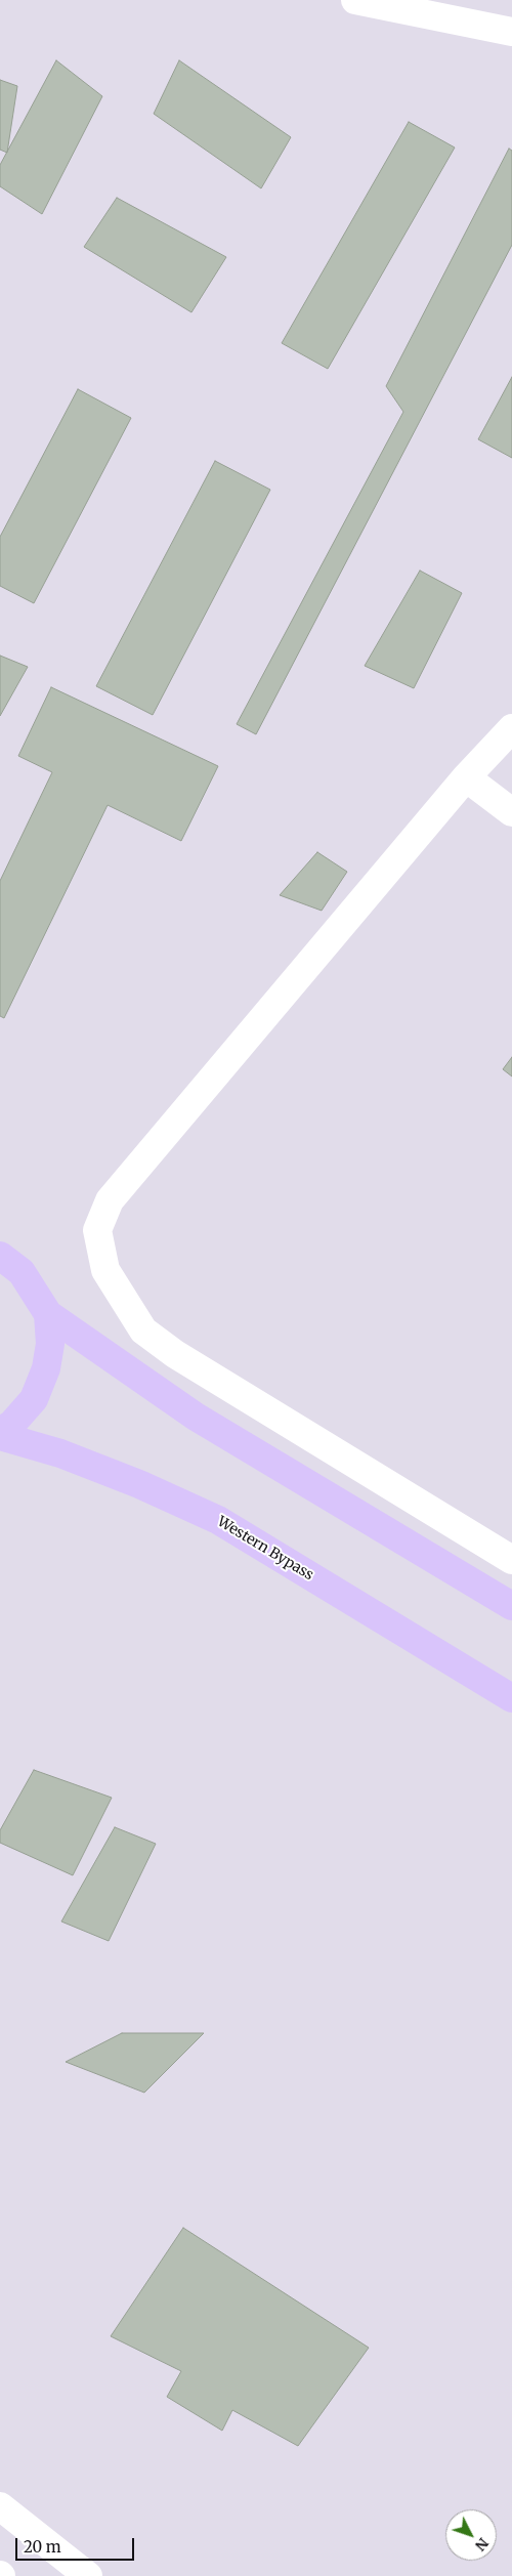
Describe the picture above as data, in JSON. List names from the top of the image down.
{
  "streets": {
    "main road": ["Western Bypass"]
  },
  "scale_bar": "20 m",
  "north": "bottom right"
}
